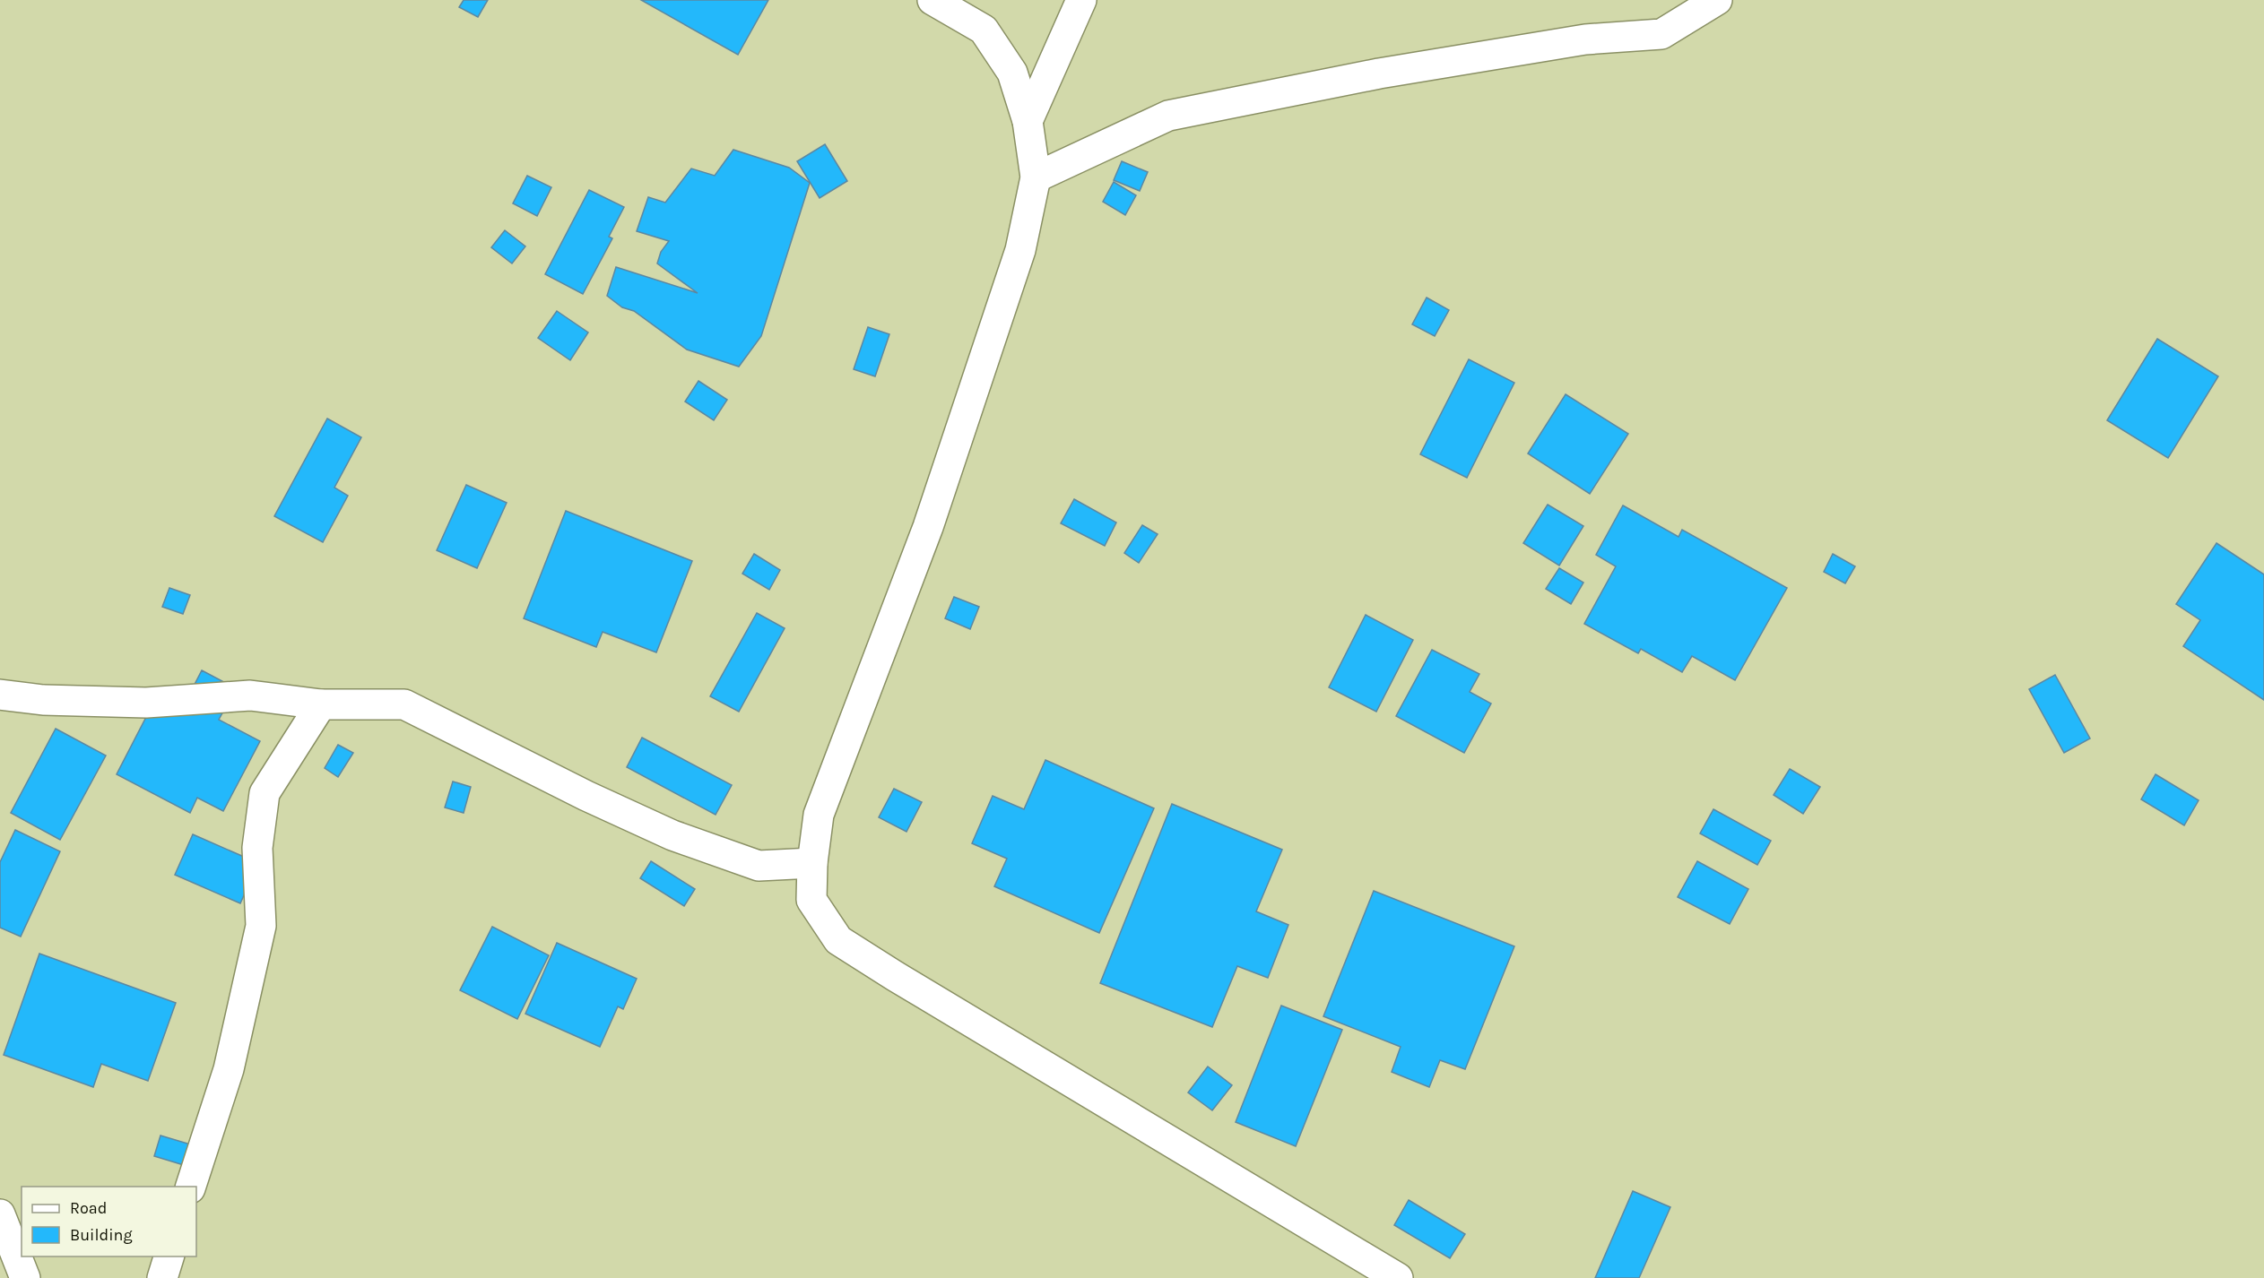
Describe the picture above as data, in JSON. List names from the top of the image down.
{
  "legend": ["Road", "Building"]
}
